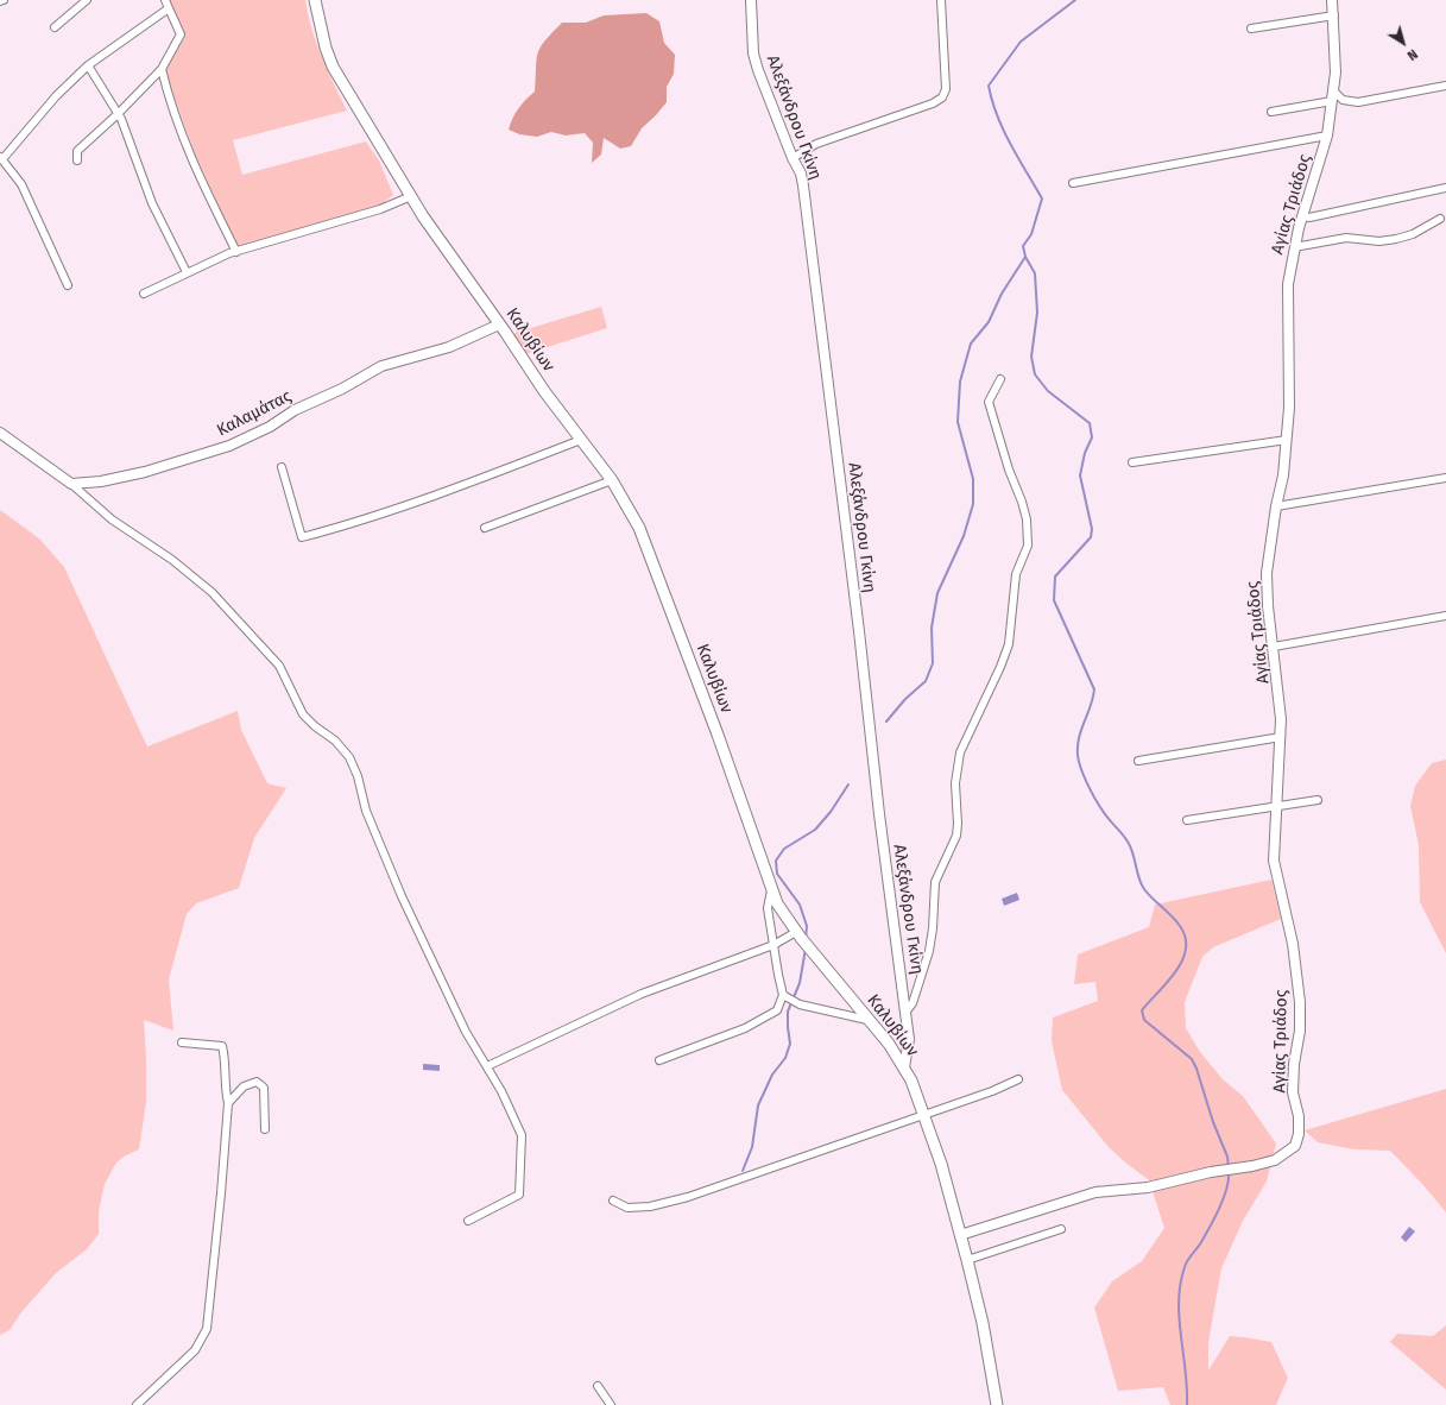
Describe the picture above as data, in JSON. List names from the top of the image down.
{
  "streets": {
    "main road": ["Καλυβίων"],
    "street": ["Αλεξάνδρου Γκίνη", "Αγίας Τριάδος", "Καλαμάτας"]
  },
  "crossings": [
    ["Αλεξάνδρου Γκίνη", "Καλυβίων"],
    ["Αγίας Τριάδος", "Καλυβίων"],
    ["Καλυβίων", "Καλαμάτας"]
  ],
  "north": "bottom right"
}
